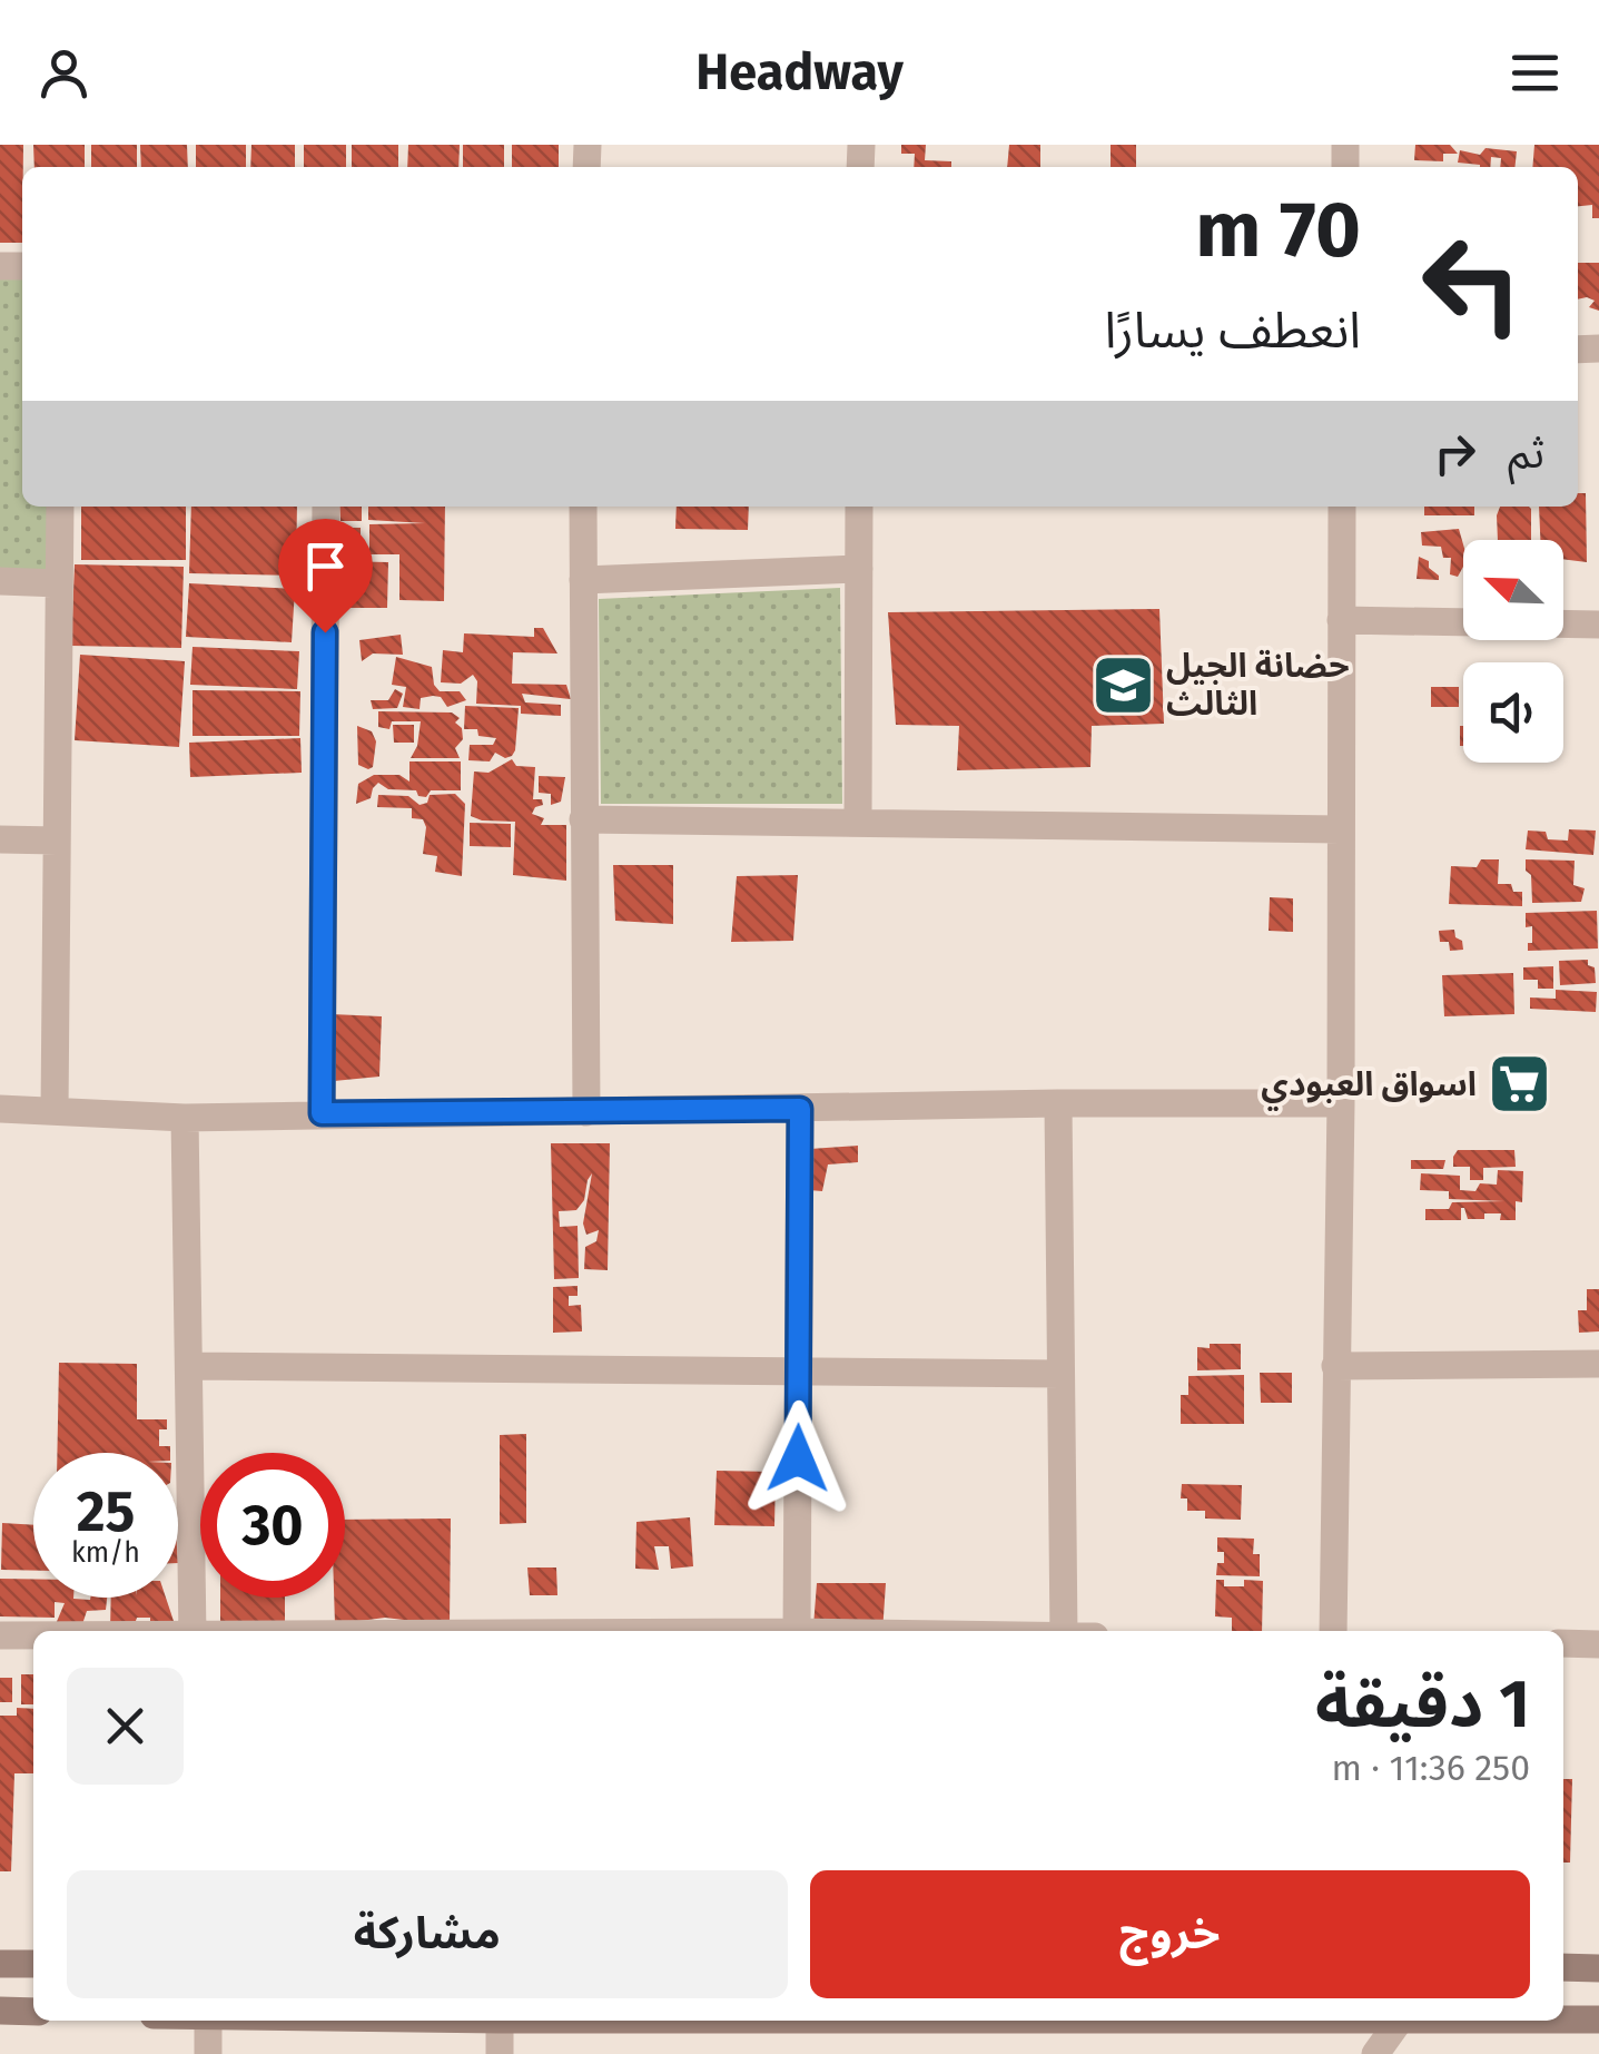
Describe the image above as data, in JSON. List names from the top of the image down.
{
  "places": {
    "school or university": ["حضانة الجيل الثالث"],
    "supermarket": ["اسواق العبودي"]
  },
  "north": "top left",
  "page": {
    "header": "Headway",
    "turn": ["70 m", "انعطف يسارًا"],
    "then": "ثم",
    "speed": "25 km/h",
    "limit": "30",
    "heading": ["1 دقيقة", "250 m · 11:36"],
    "buttons": ["خروج", "مشاركة"]
  }
}
